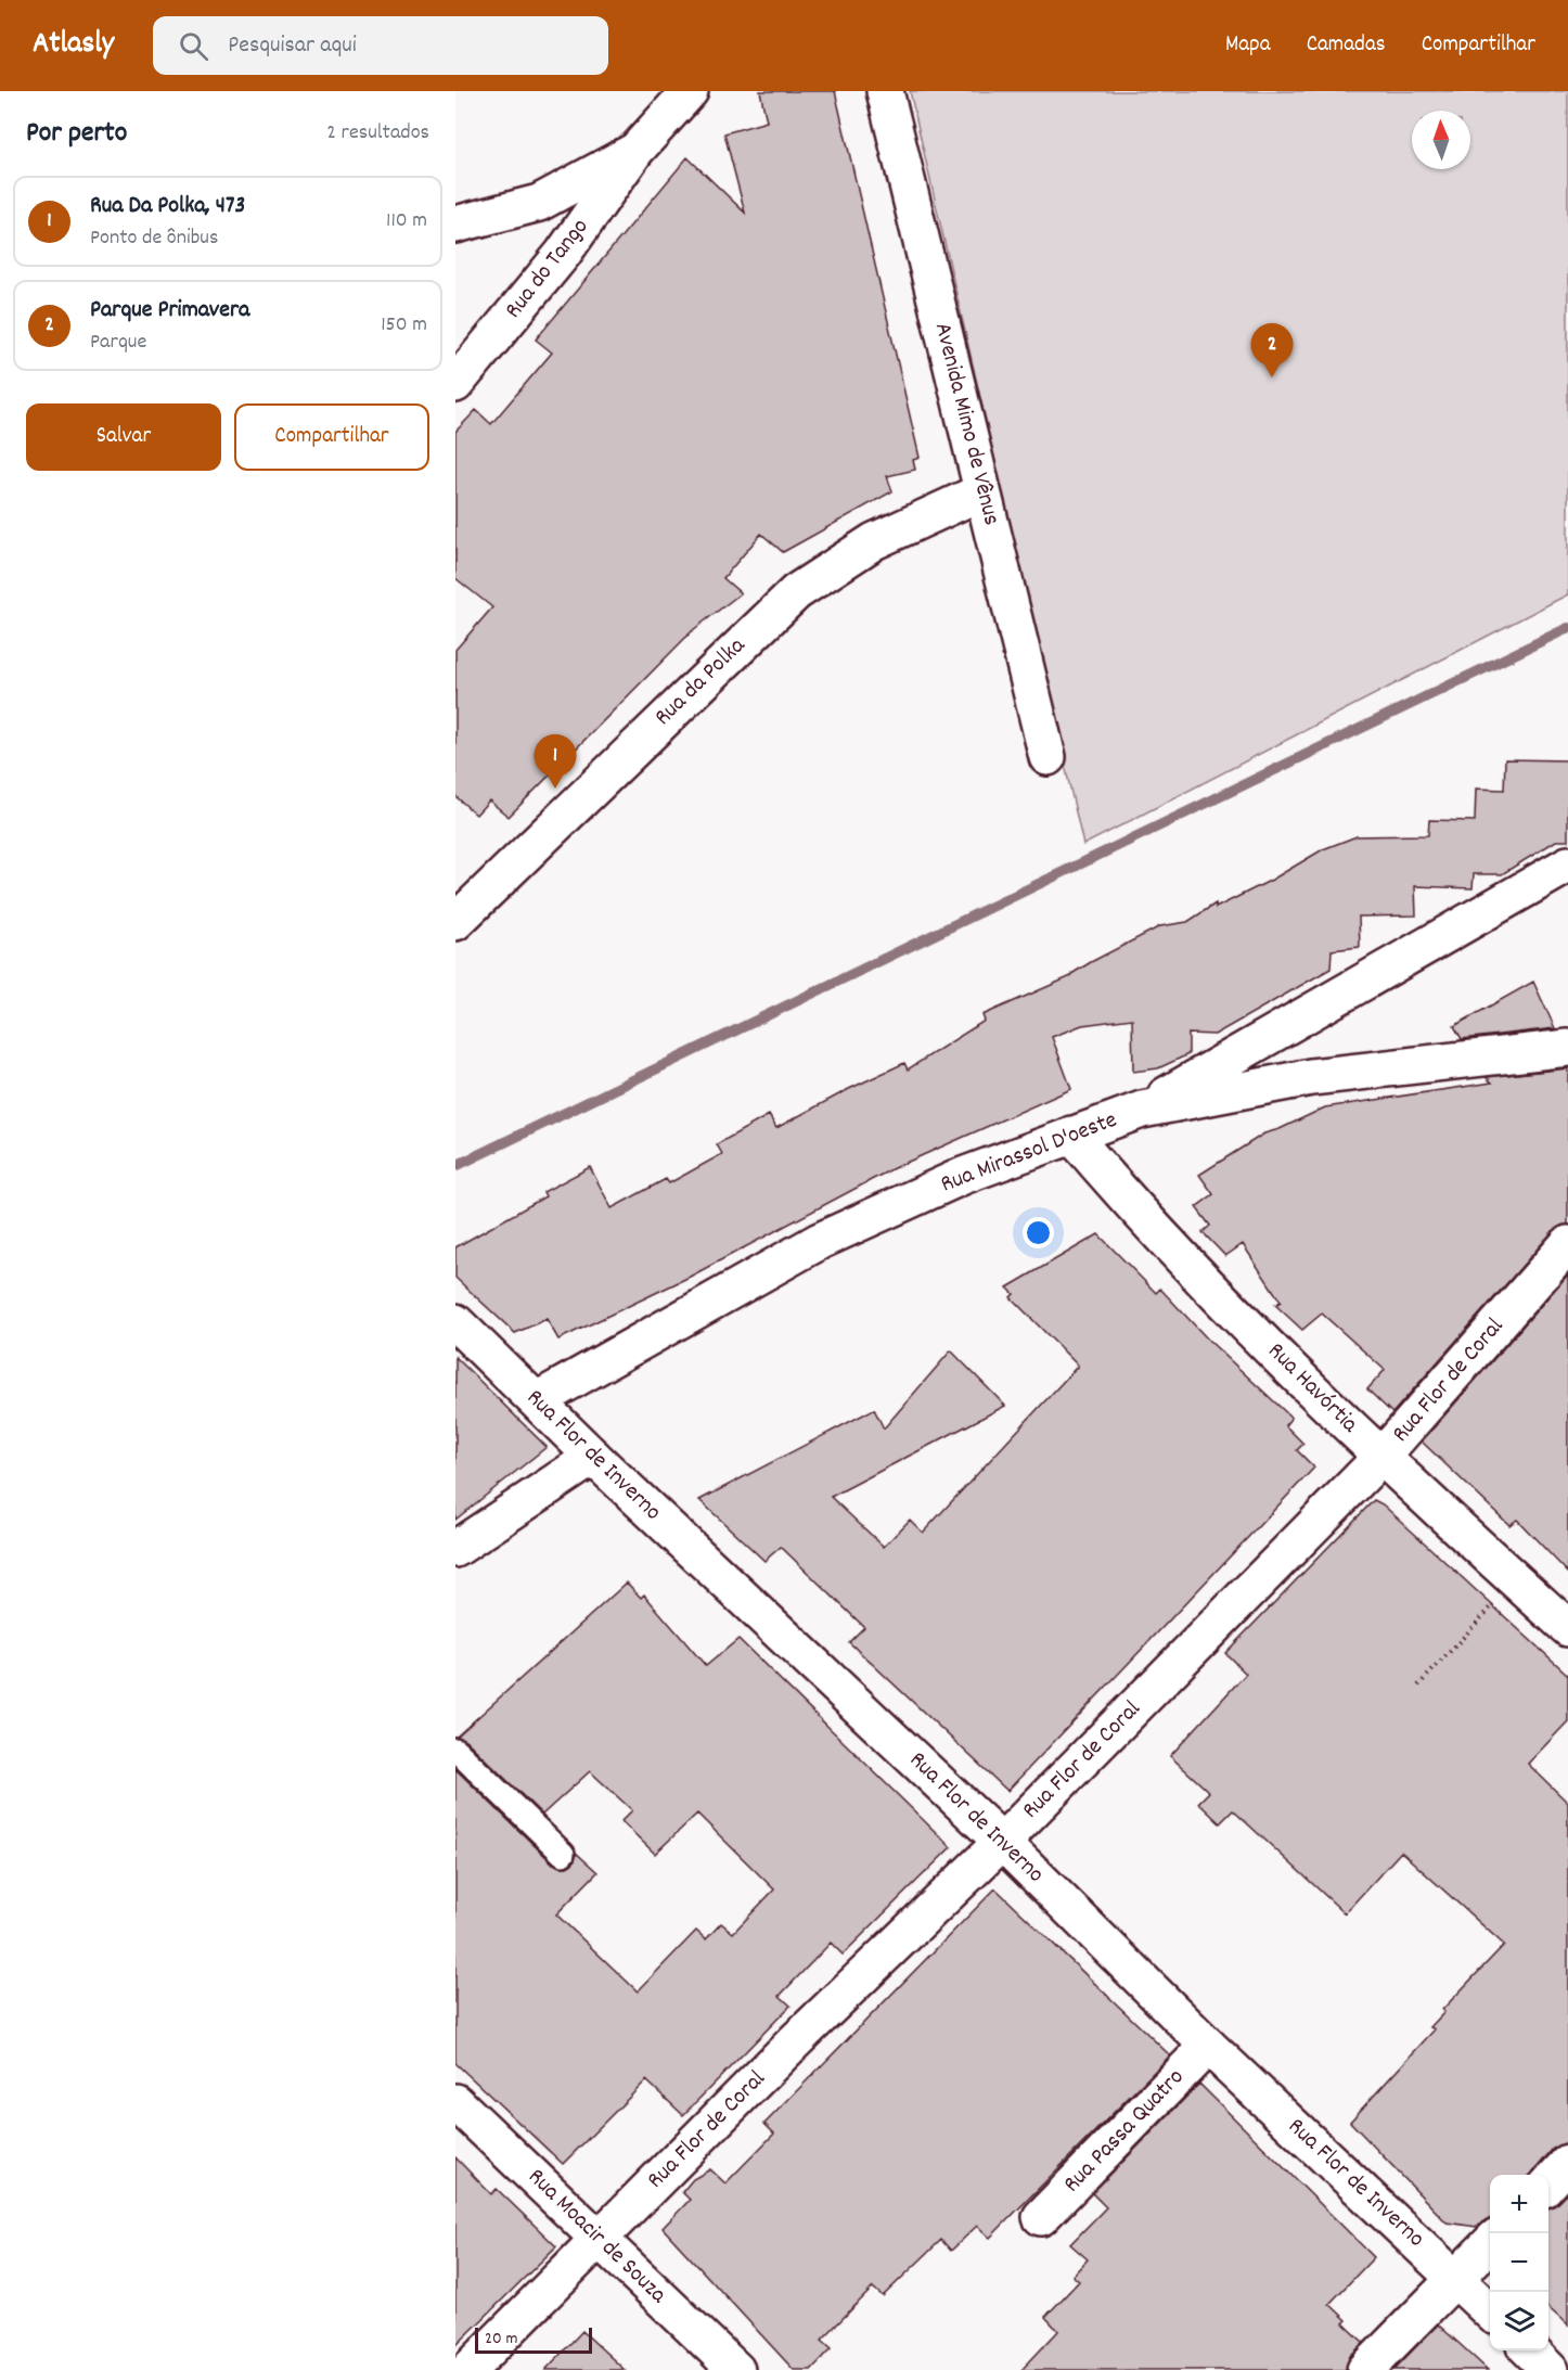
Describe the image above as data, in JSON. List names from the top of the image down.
{
  "streets": {
    "street": [
      "Rua do Tango",
      "Avenida Mimo de Vênus",
      "Rua da Polka",
      "Rua Mirassol D'oeste",
      "Rua Flor de Coral",
      "Rua Havórtia",
      "Rua Flor de Inverno",
      "Rua Passa Quatro",
      "Rua Moacir de Souza"
    ]
  },
  "crossings": [
    ["Avenida Mimo de Vênus", "Rua da Polka"],
    ["Rua Mirassol D'oeste", "Rua Havórtia"],
    ["Rua Mirassol D'oeste", "Rua Flor de Inverno"],
    ["Rua Flor de Coral", "Rua Havórtia"],
    ["Rua Flor de Coral", "Rua Flor de Inverno"],
    ["Rua Flor de Coral", "Rua Moacir de Souza"],
    ["Rua Flor de Inverno", "Rua Passa Quatro"]
  ],
  "scale_bar": "20 m",
  "north": "top",
  "page": {
    "header": "Atlasly",
    "search": "Pesquisar aqui",
    "nav": ["Mapa", "Camadas", "Compartilhar"],
    "heading": ["Por perto", "2 resultados"],
    "list": [
      {
        "mark": "1",
        "name": "Rua Da Polka, 473",
        "note": "Ponto de ônibus",
        "value": "110 m"
      },
      {
        "mark": "2",
        "name": "Parque Primavera",
        "note": "Parque",
        "value": "150 m"
      }
    ],
    "pins": ["2", "1"],
    "buttons": ["Salvar", "Compartilhar"],
    "map_buttons": ["+", "−"],
    "scale": "20 m"
  }
}
